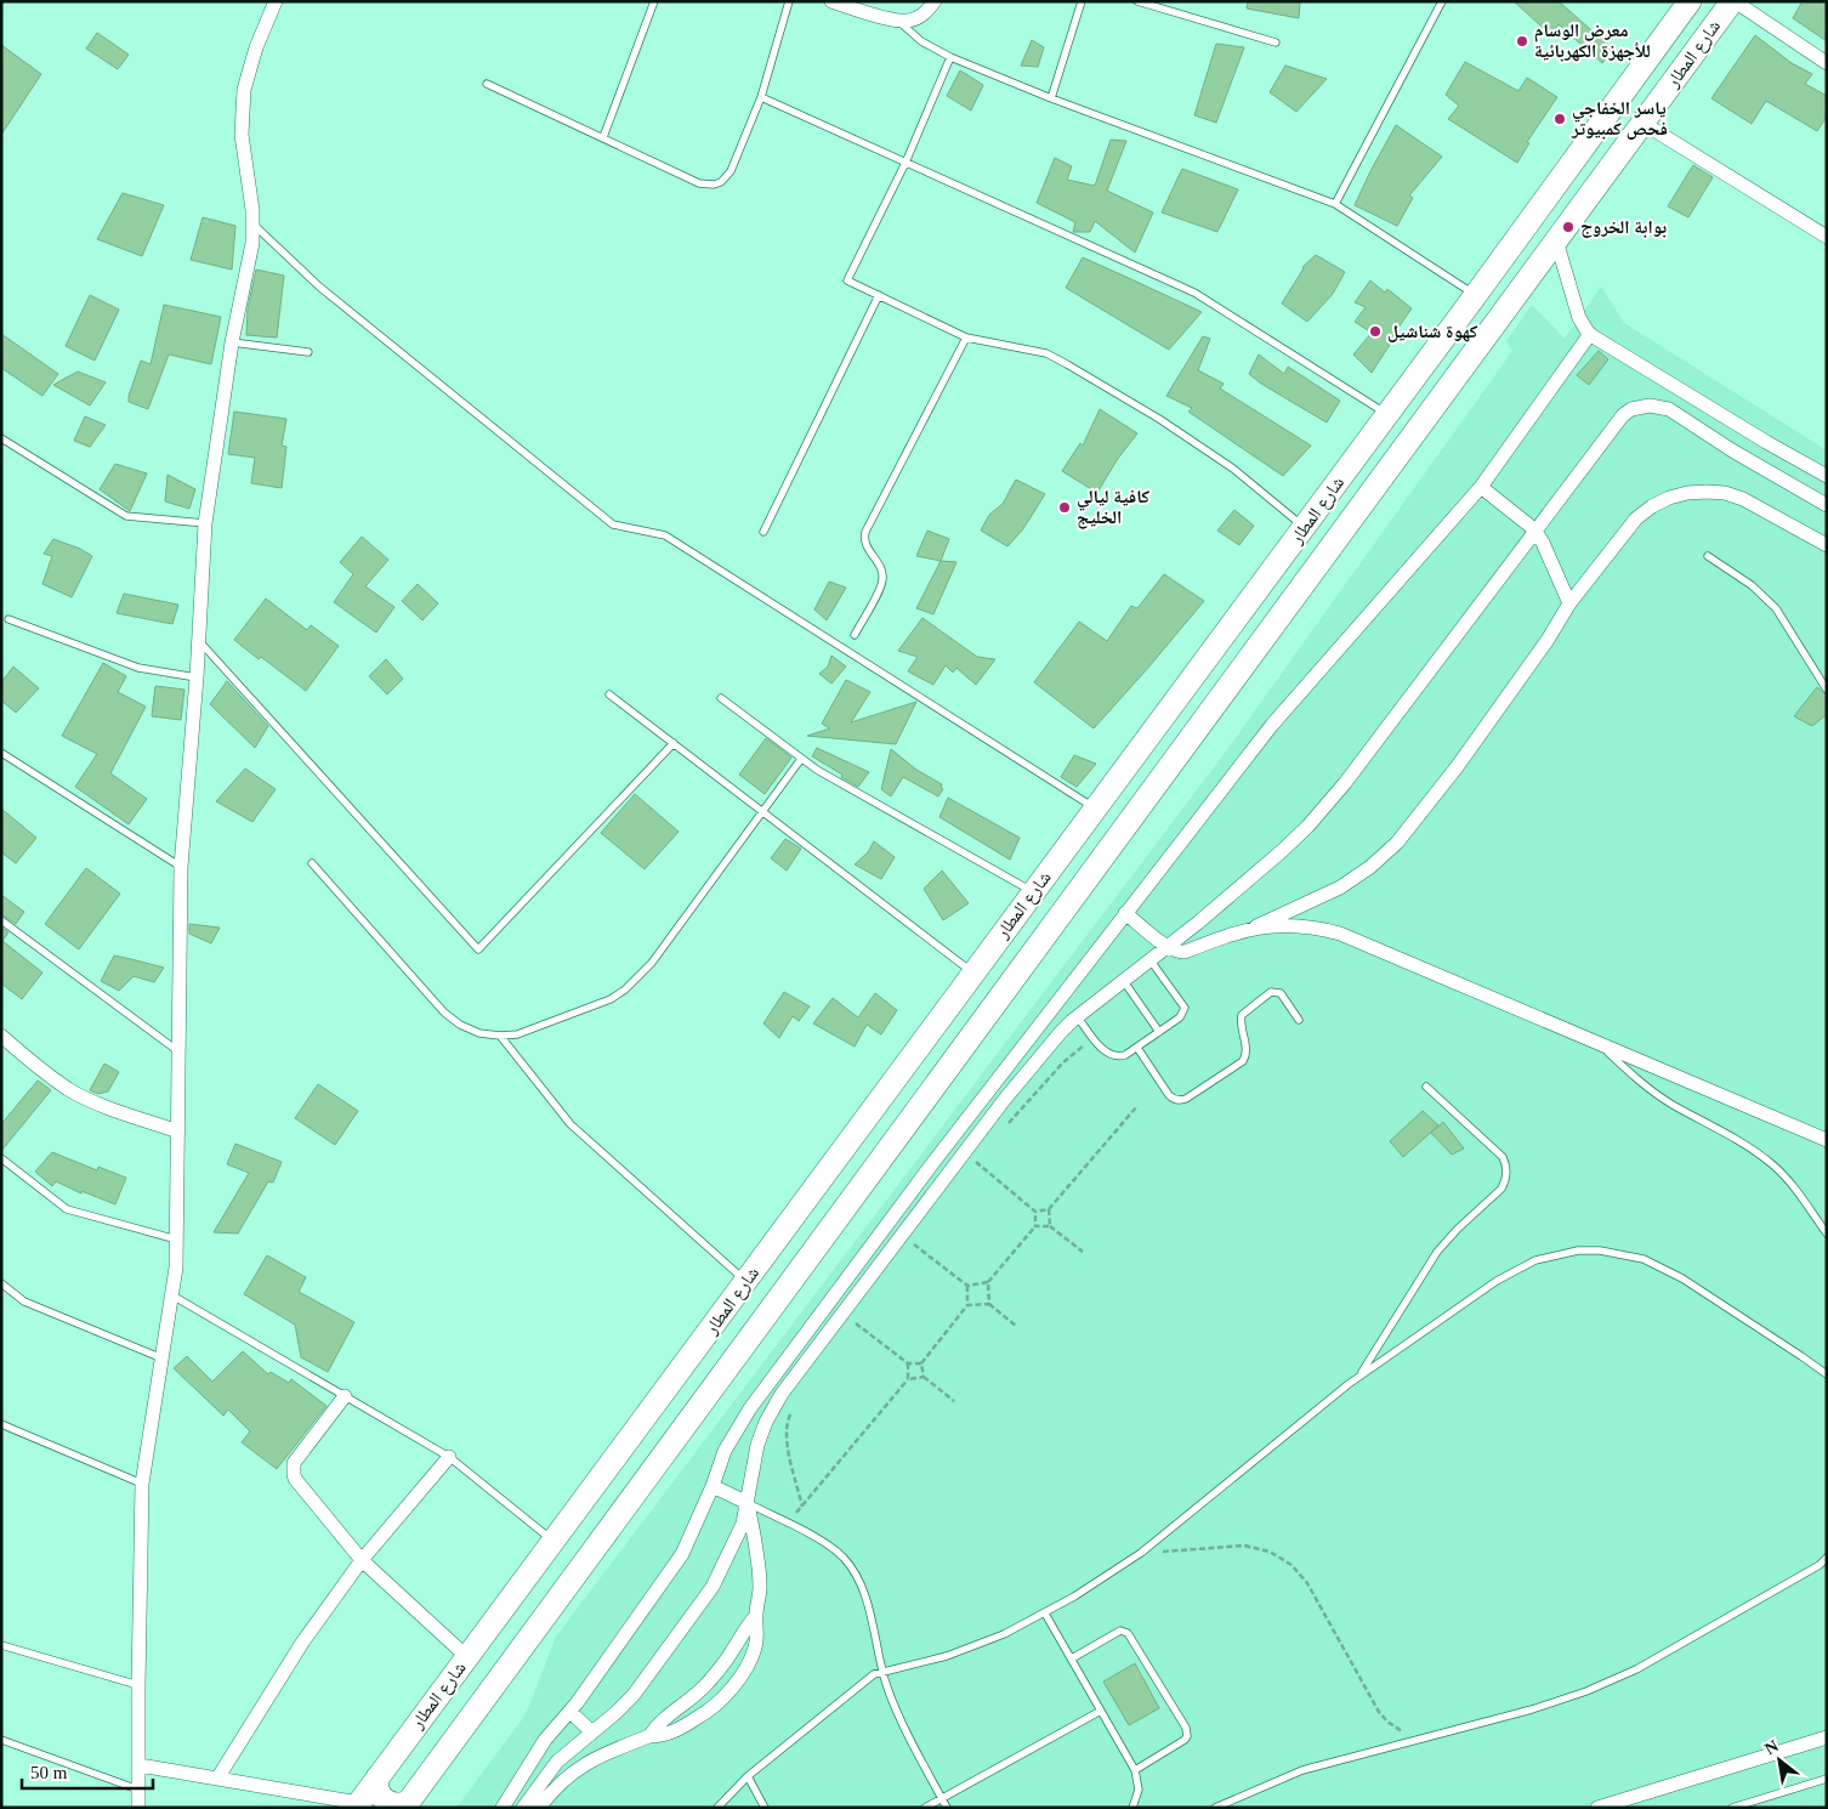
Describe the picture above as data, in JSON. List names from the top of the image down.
{
  "streets": {
    "main road": ["شارع المطار"]
  },
  "places": [
    "معرض الوسام للأجهزة الكهربائية",
    "ياسر الخفاجي فحص كمبيوتر",
    "بوابة الخروج",
    "كهوة شناشيل",
    "كافية ليالي الخليج"
  ],
  "scale_bar": "50 m",
  "north": "top left"
}
